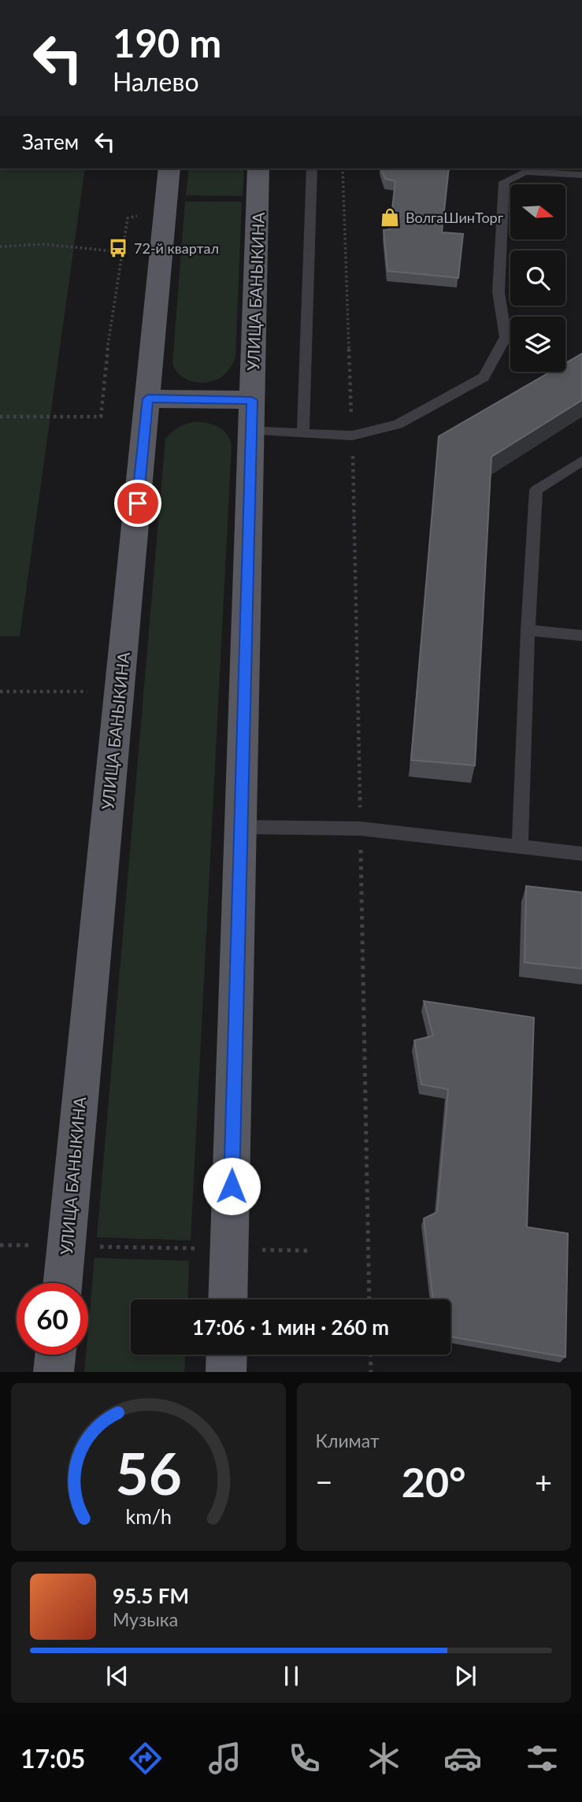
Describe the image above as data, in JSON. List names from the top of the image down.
{
  "streets": {
    "main road": ["УЛИЦА БАНЫКИНА"]
  },
  "places": {
    "shop": ["ВолгаШинТорг"],
    "bus stop": ["72-й квартал"]
  },
  "north": "right",
  "page": {
    "turn": ["190 m", "Налево"],
    "then": "Затем",
    "limit": "60",
    "trip": "17:06 · 1 мин · 260 m",
    "tile": "Климат",
    "heat": ["−", "20°", "+"],
    "song": ["95.5 FM", "Музыка"],
    "tabs": "17:05",
    "gauge": ["56", "km/h"]
  }
}
